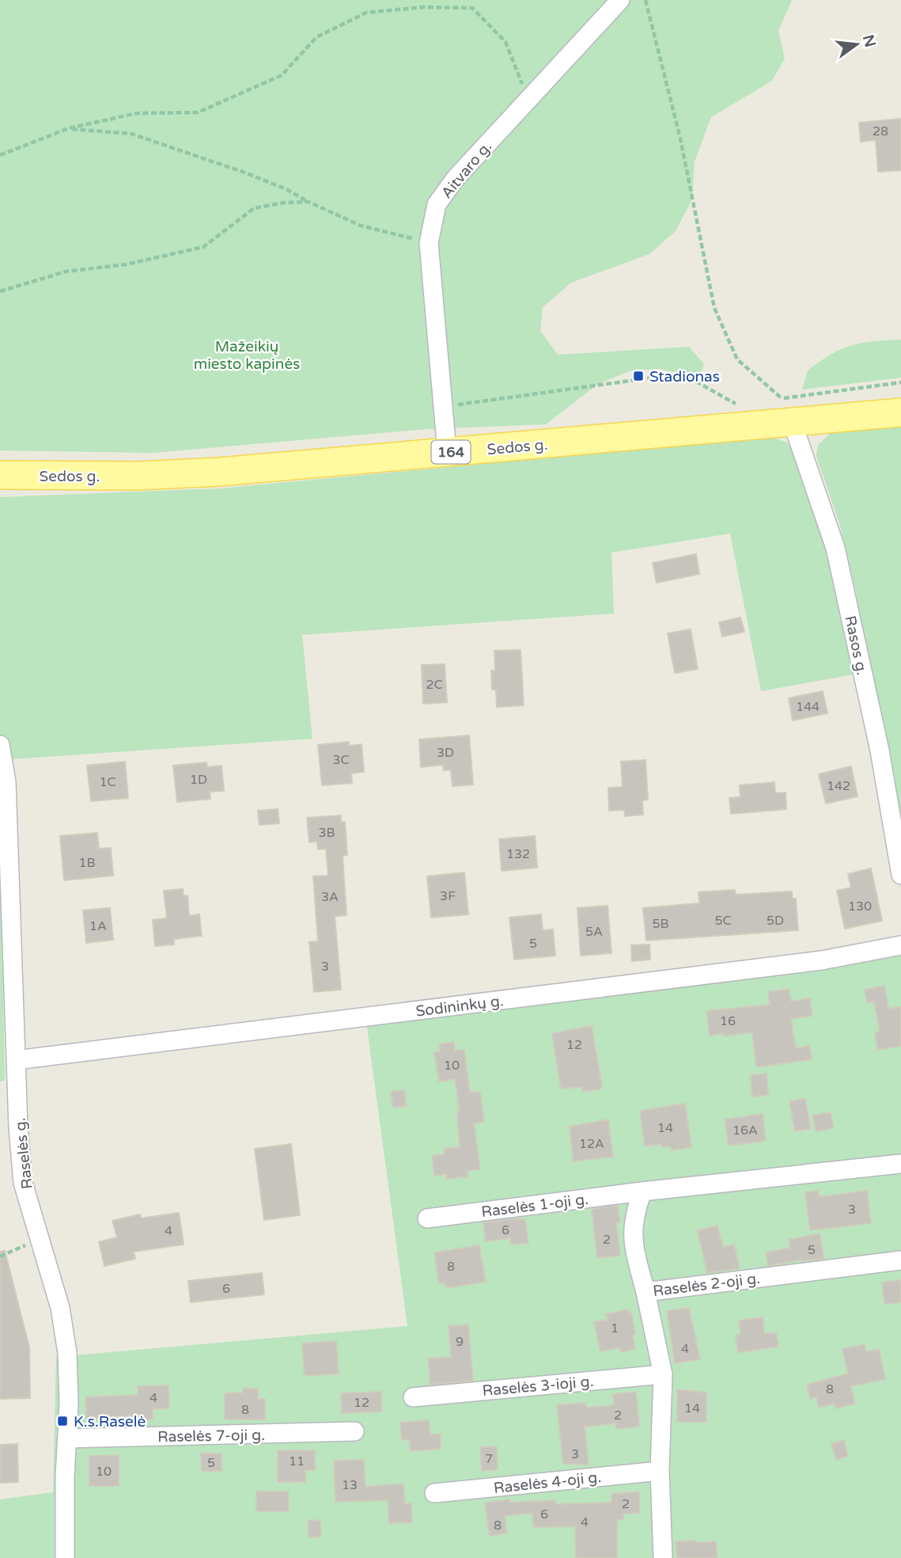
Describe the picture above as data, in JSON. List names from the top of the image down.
{
  "streets": {
    "main road": ["Sedos g.", "164"],
    "street": [
      "Aitvaro g.",
      "Rasos g.",
      "Sodininkų g.",
      "Raselės g.",
      "Raselės 1-oji g.",
      "Raselės 2-oji g.",
      "Raselės 3-ioji g.",
      "Raselės 7-oji g.",
      "Raselės 4-oji g."
    ]
  },
  "crossings": [
    ["Aitvaro g.", "Sedos g."],
    ["Sedos g.", "Rasos g."],
    ["Sodininkų g.", "Raselės g."],
    ["Raselės g.", "Raselės 7-oji g."],
    ["Raselės 2-oji g.", "Raselės 3-ioji g."],
    ["Raselės 2-oji g.", "Raselės 4-oji g."]
  ],
  "parks": ["Mažeikių miesto kapinės"],
  "places": {
    "transit": ["Stadionas", "K.s.Raselė"]
  },
  "house_numbers": [
    "28",
    "2C",
    "144",
    "3D",
    "3C",
    "1D",
    "1C",
    "142",
    "3B",
    "132",
    "1B",
    "3F",
    "3A",
    "130",
    "5C",
    "5D",
    "5B",
    "1A",
    "5A",
    "5",
    "3",
    "16",
    "12",
    "10",
    "14",
    "16A",
    "12A",
    "3",
    "6",
    "4",
    "2",
    "5",
    "8",
    "6",
    "1",
    "9",
    "4",
    "8",
    "4",
    "12",
    "14",
    "8",
    "2",
    "3",
    "7",
    "11",
    "5",
    "10",
    "13",
    "2",
    "6",
    "4",
    "8"
  ],
  "north": "right"
}
